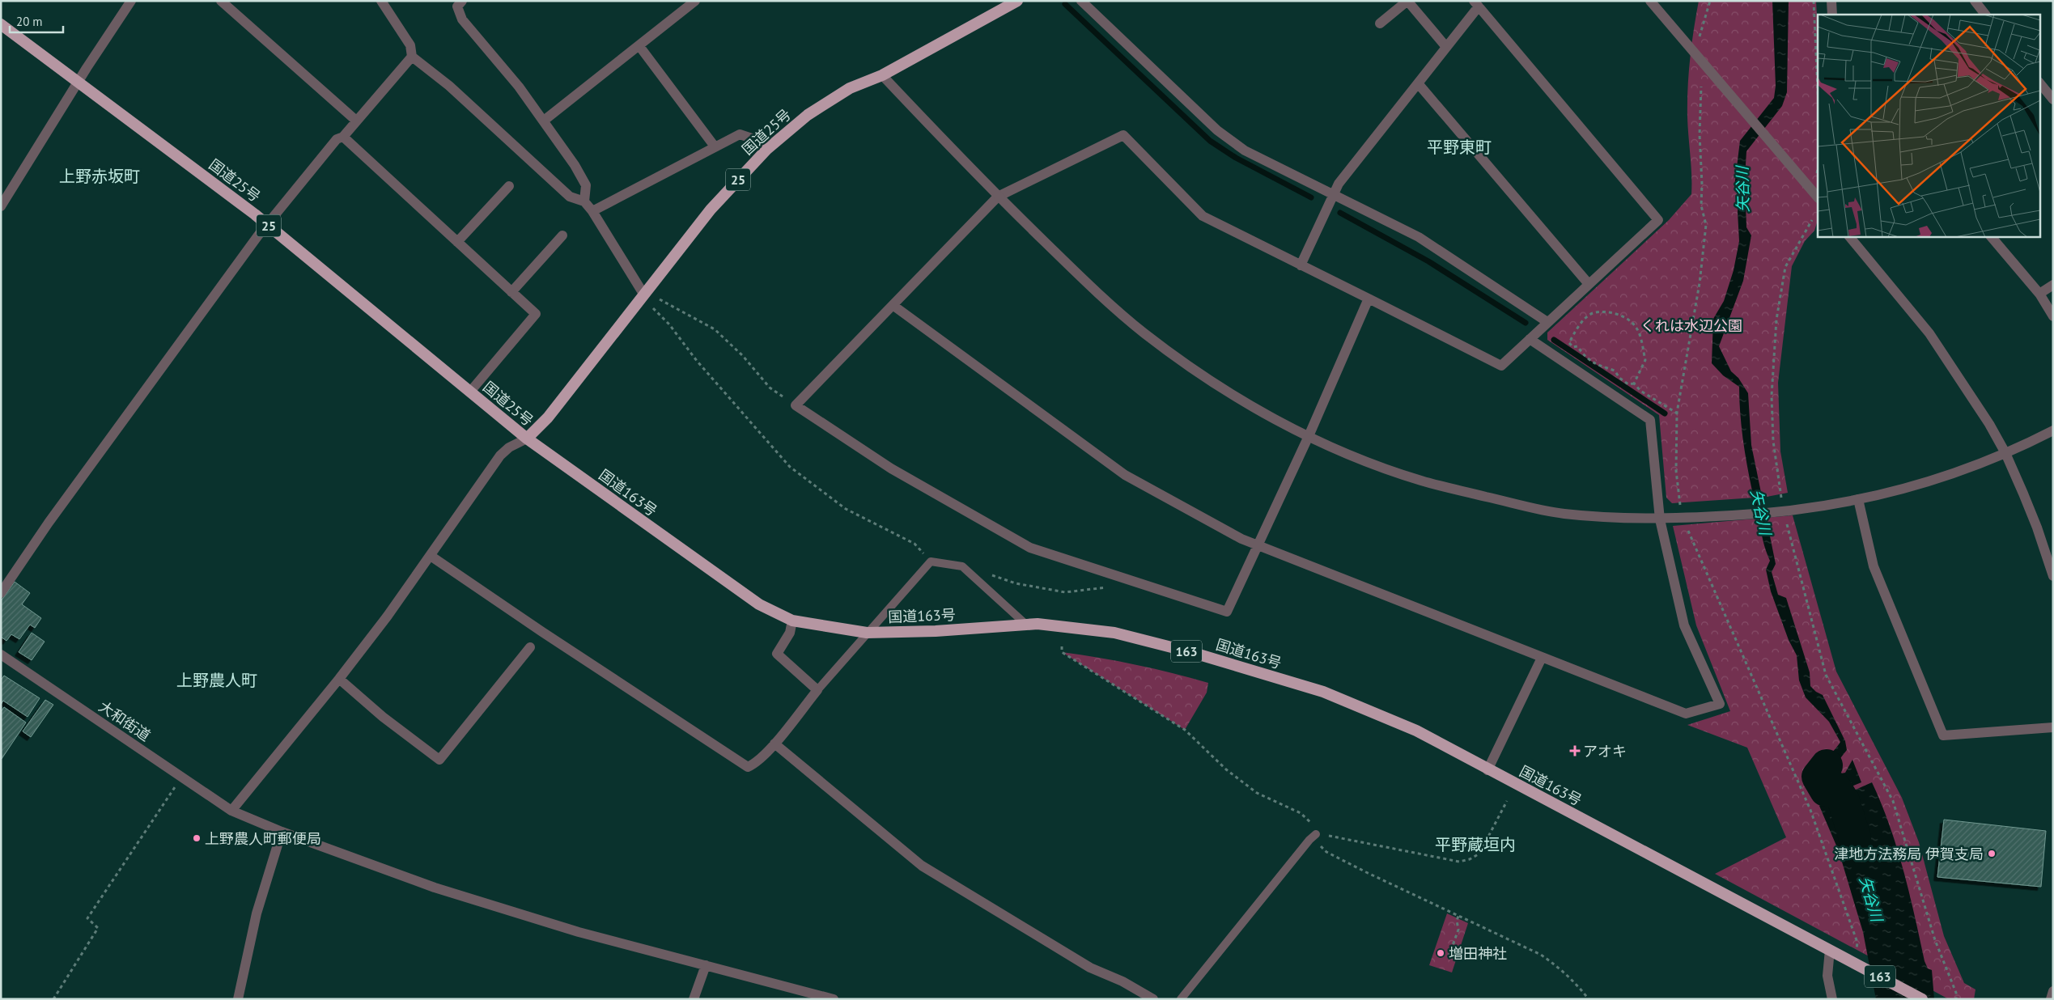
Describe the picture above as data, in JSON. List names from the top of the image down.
{
  "streets": {
    "highway": [
      "国道25号",
      "25",
      "国道163号",
      "163"
    ],
    "street": ["大和街道"]
  },
  "crossings": [
    ["国道25号", "国道163号"]
  ],
  "districts": [
    "平野東町",
    "上野赤坂町",
    "上野農人町",
    "平野蔵垣内"
  ],
  "water": ["矢谷川"],
  "parks": ["くれは水辺公園"],
  "places": {
    "health": ["アオキ"],
    "other": ["上野農人町郵便局", "津地方法務局 伊賀支局", "増田神社"]
  },
  "scale_bar": "20 m"
}
